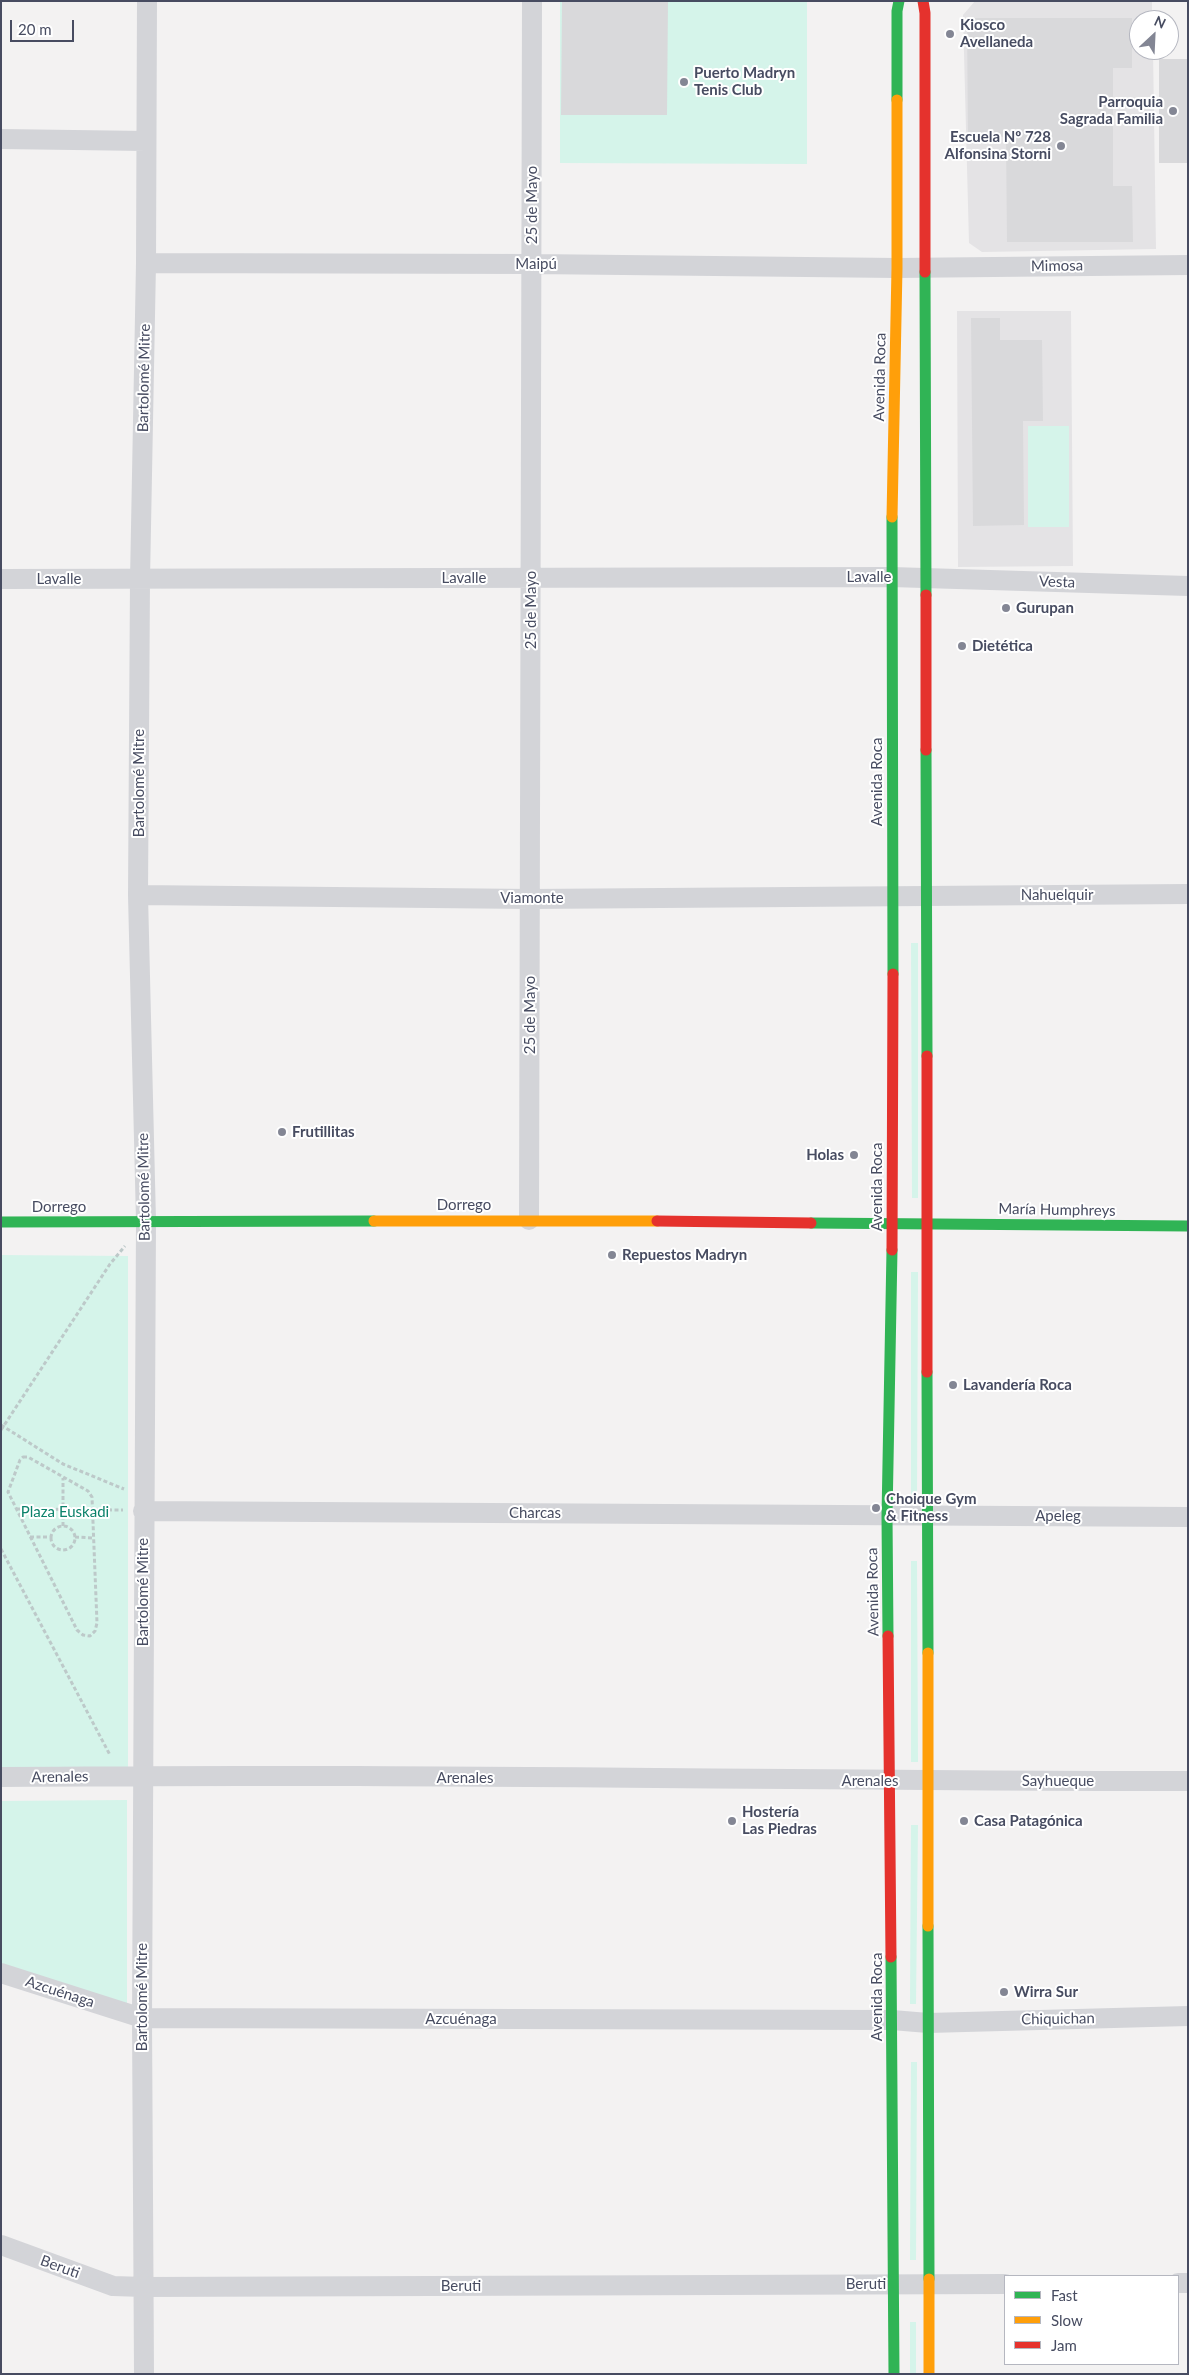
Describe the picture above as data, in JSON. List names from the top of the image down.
{
  "streets": {
    "main road": ["Avenida Roca", "Dorrego", "María Humphreys"],
    "street": [
      "25 de Mayo",
      "Maipú",
      "Mimosa",
      "Bartolomé Mitre",
      "Lavalle",
      "Vesta",
      "Nahuelquir",
      "Viamonte",
      "Charcas",
      "Apeleg",
      "Arenales",
      "Sayhueque",
      "Azcuénaga",
      "Chiquichan",
      "Beruti"
    ]
  },
  "crossings": [
    ["25 de Mayo", "Maipú"],
    ["25 de Mayo", "Lavalle"],
    ["25 de Mayo", "Viamonte"],
    ["25 de Mayo", "Dorrego"],
    ["Maipú", "Mimosa"],
    ["Maipú", "Avenida Roca"],
    ["Maipú", "Bartolomé Mitre"],
    ["Avenida Roca", "Lavalle"],
    ["Avenida Roca", "Viamonte"],
    ["Avenida Roca", "Dorrego"],
    ["Avenida Roca", "Charcas"],
    ["Avenida Roca", "Arenales"],
    ["Avenida Roca", "Azcuénaga"],
    ["Avenida Roca", "Beruti"],
    ["Bartolomé Mitre", "Lavalle"],
    ["Bartolomé Mitre", "Viamonte"],
    ["Bartolomé Mitre", "Dorrego"],
    ["Bartolomé Mitre", "Charcas"],
    ["Bartolomé Mitre", "Arenales"],
    ["Bartolomé Mitre", "Azcuénaga"],
    ["Bartolomé Mitre", "Beruti"],
    ["Lavalle", "Vesta"],
    ["Nahuelquir", "Viamonte"],
    ["Dorrego", "María Humphreys"],
    ["Charcas", "Apeleg"],
    ["Arenales", "Sayhueque"],
    ["Azcuénaga", "Chiquichan"]
  ],
  "parks": ["Plaza Euskadi"],
  "places": [
    "Kiosco Avellaneda",
    "Puerto Madryn Tenis Club",
    "Parroquia Sagrada Familia",
    "Escuela Nº 728 Alfonsina Storni",
    "Gurupan",
    "Dietética",
    "Frutillitas",
    "Holas",
    "Repuestos Madryn",
    "Lavandería Roca",
    "Choique Gym & Fitness",
    "Hostería Las Piedras",
    "Casa Patagónica",
    "Wirra Sur"
  ],
  "legend": ["Fast", "Slow", "Jam"],
  "scale_bar": "20 m",
  "north": "top right"
}
